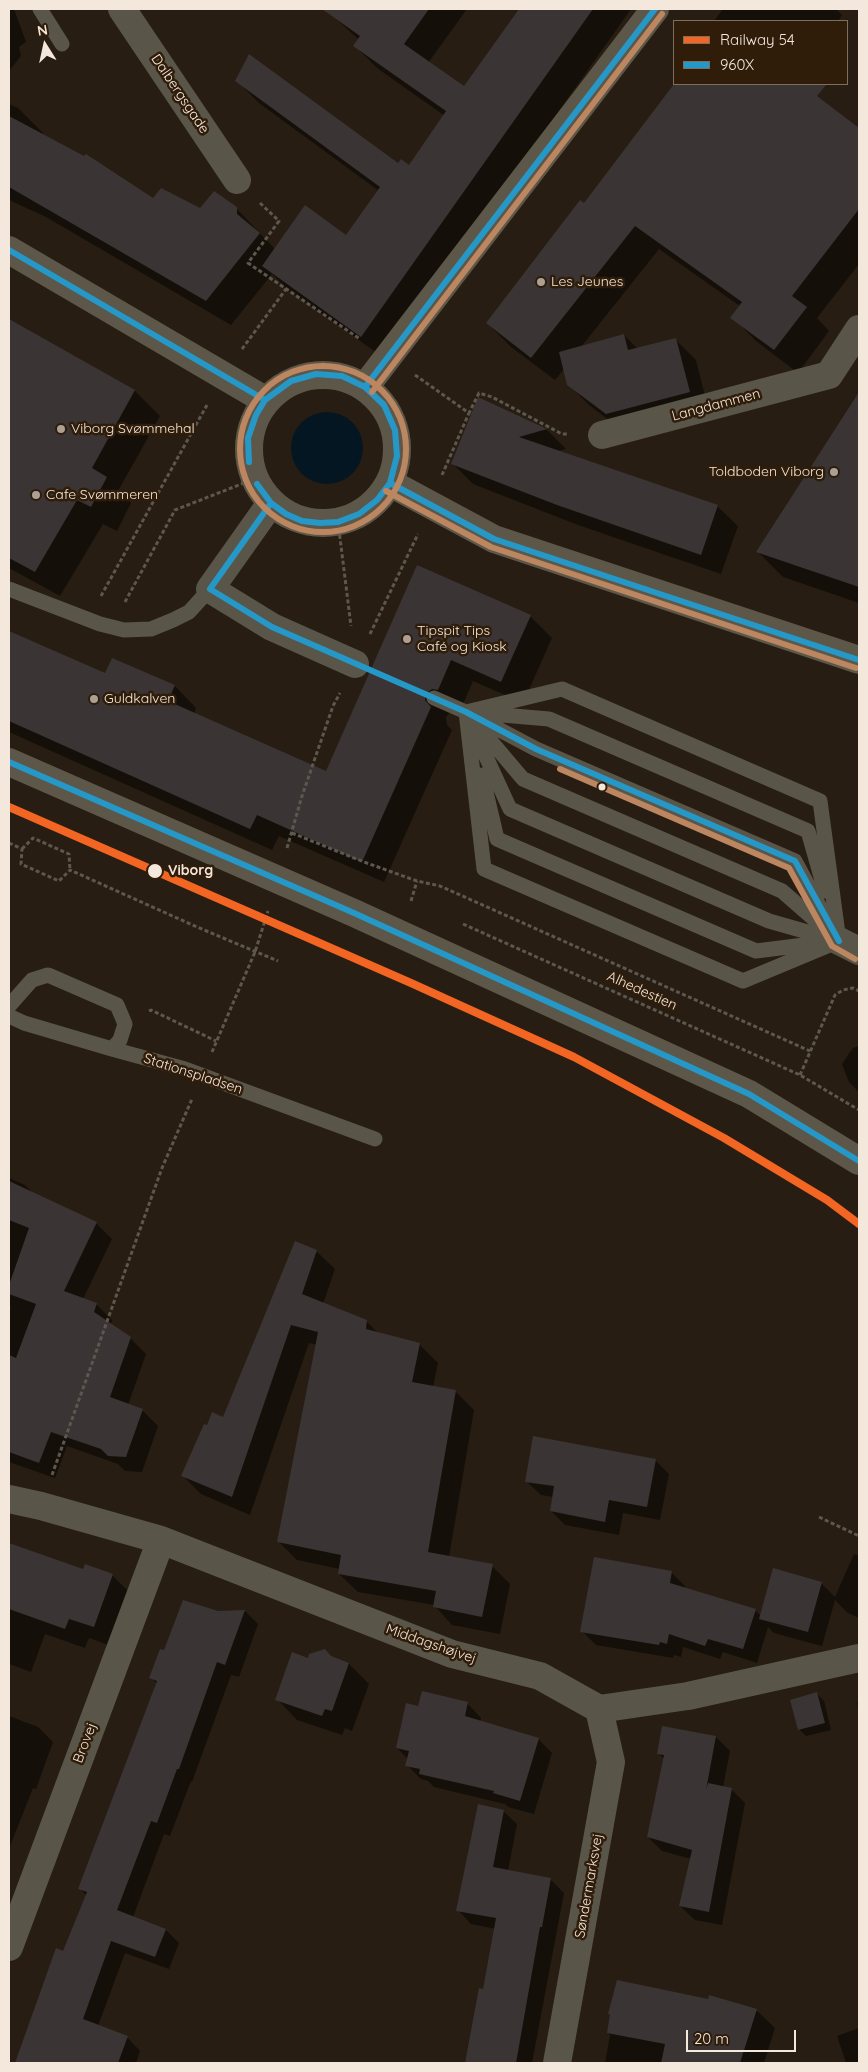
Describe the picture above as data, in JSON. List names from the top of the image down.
{
  "streets": {
    "street": [
      "Dalbergsgade",
      "Langdammen",
      "Middagshøjvej",
      "Brovej",
      "Søndermarksvej"
    ],
    "lane": ["Stationspladsen"],
    "path": ["Alhedestien"]
  },
  "crossings": [
    ["Middagshøjvej", "Brovej"],
    ["Middagshøjvej", "Søndermarksvej"]
  ],
  "places": [
    "Les Jeunes",
    "Viborg Svømmehal",
    "Toldboden Viborg",
    "Cafe Svømmeren",
    "Tipspit Tips Café og Kiosk",
    "Guldkalven",
    "Viborg"
  ],
  "lines": ["transit line 960X", "rail line 54"],
  "legend": ["Railway 54", "960X"],
  "scale_bar": "20 m",
  "north": "top"
}
